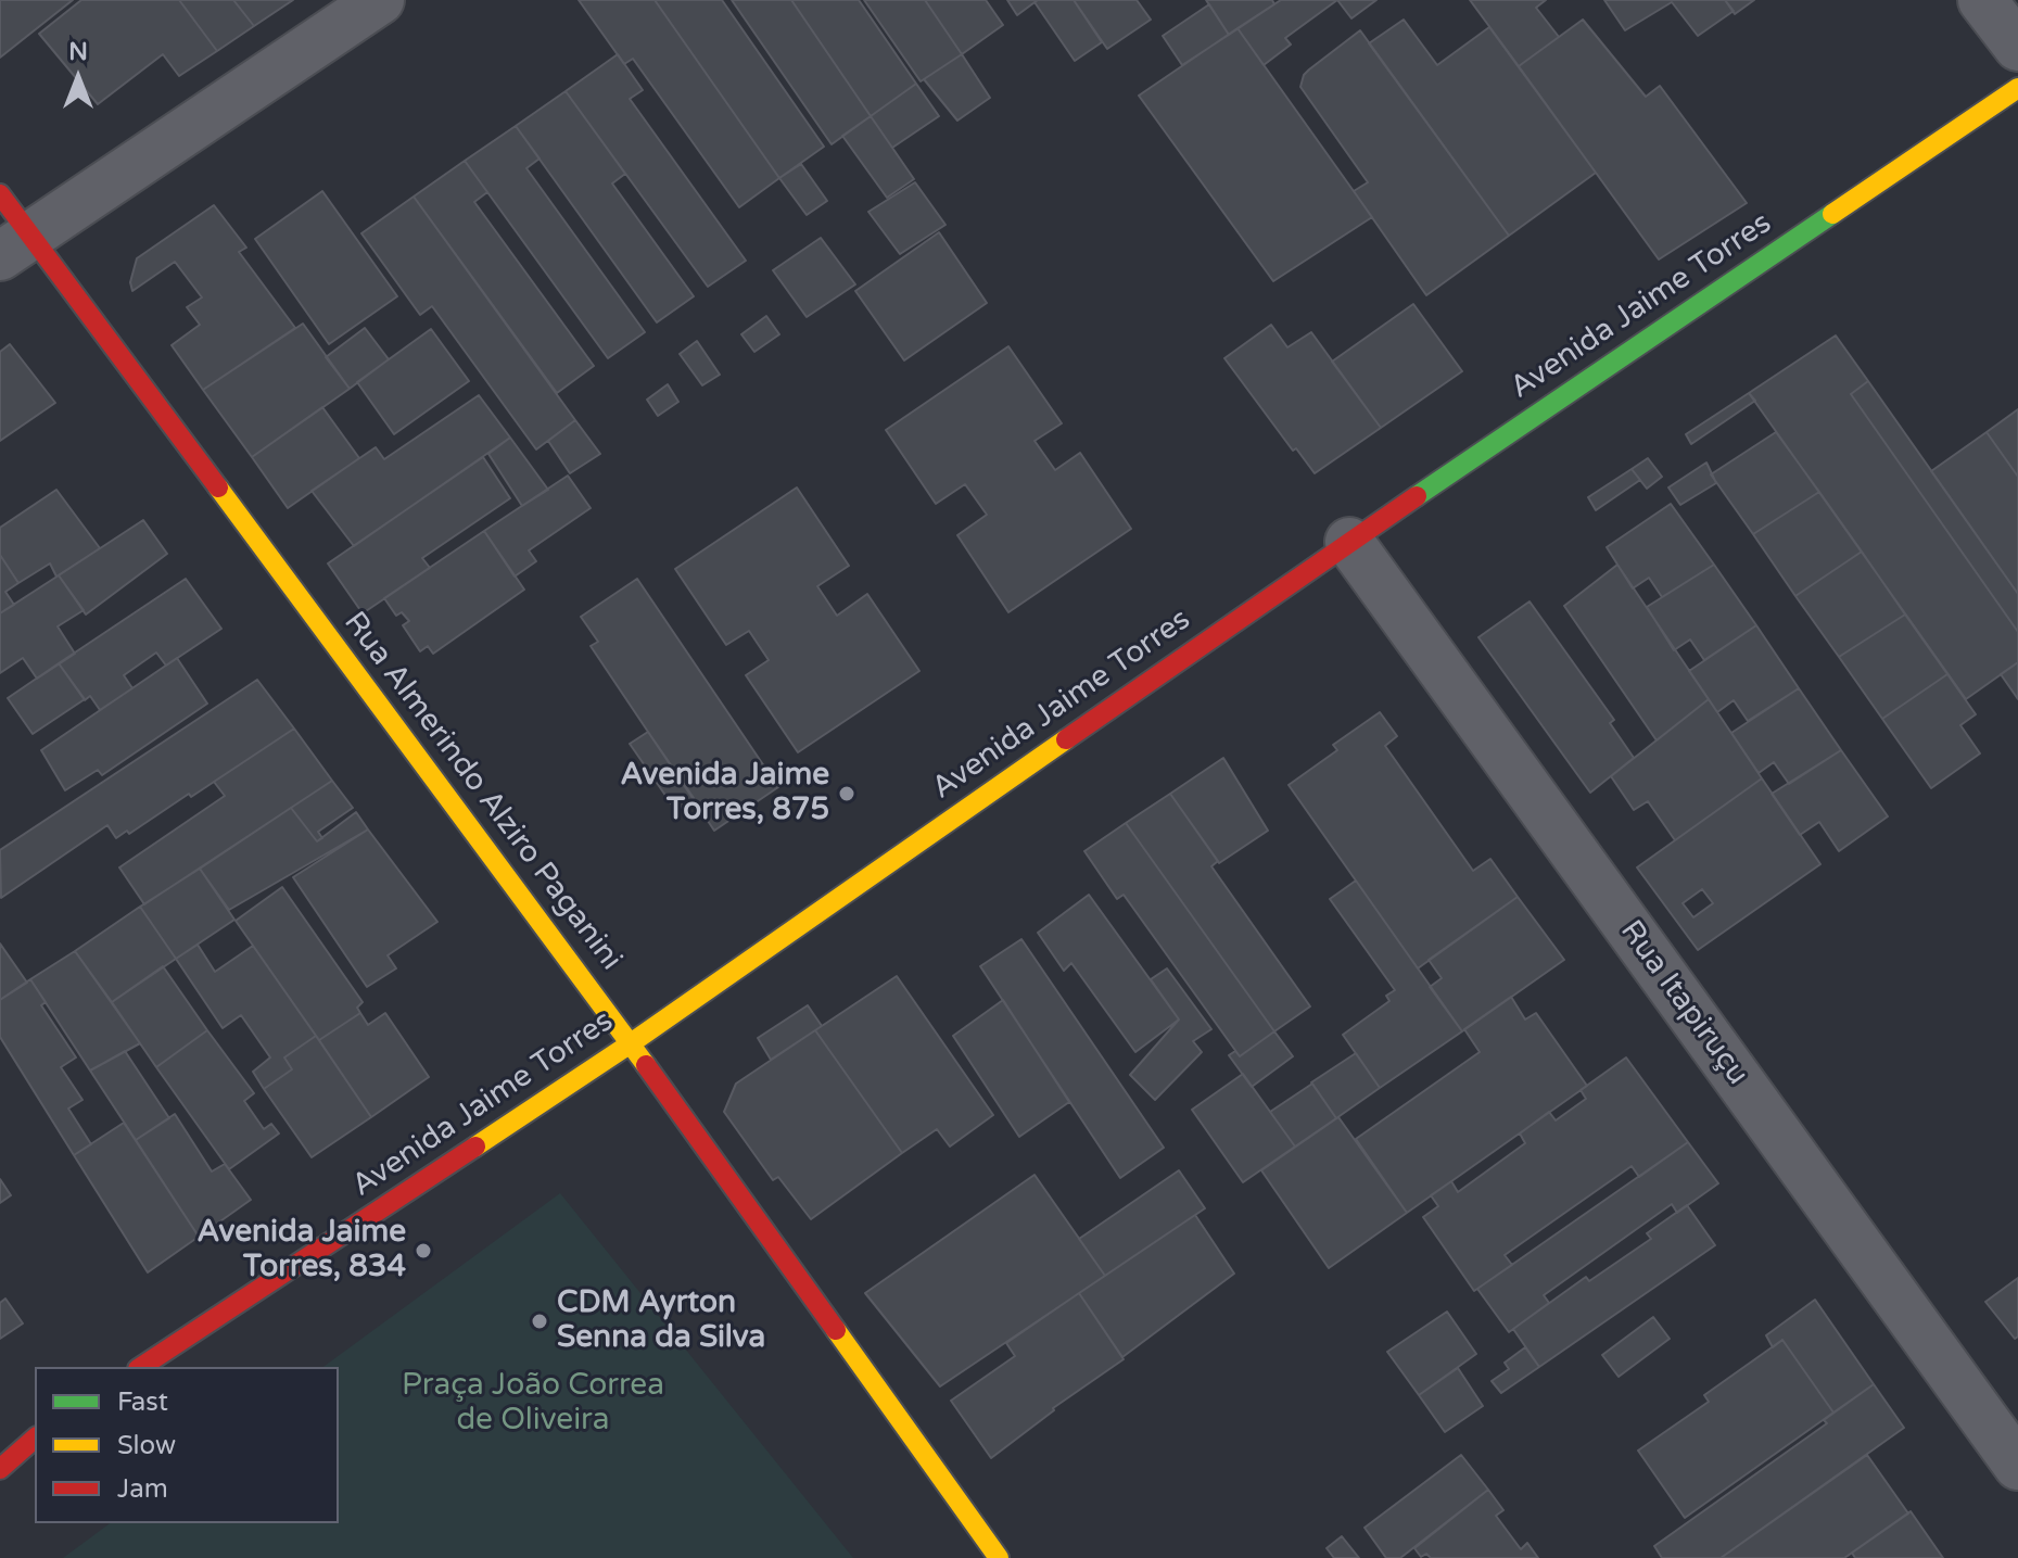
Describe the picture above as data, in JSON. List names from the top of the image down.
{
  "streets": {
    "street": ["Avenida Jaime Torres", "Rua Almerindo Alziro Paganini", "Rua Itapiruçu"]
  },
  "crossings": [
    ["Avenida Jaime Torres", "Rua Almerindo Alziro Paganini"],
    ["Avenida Jaime Torres", "Rua Itapiruçu"]
  ],
  "parks": ["Praça João Correa de Oliveira"],
  "places": ["Avenida Jaime Torres, 875", "Avenida Jaime Torres, 834", "CDM Ayrton Senna da Silva"],
  "legend": ["Fast", "Slow", "Jam"],
  "north": "top"
}
